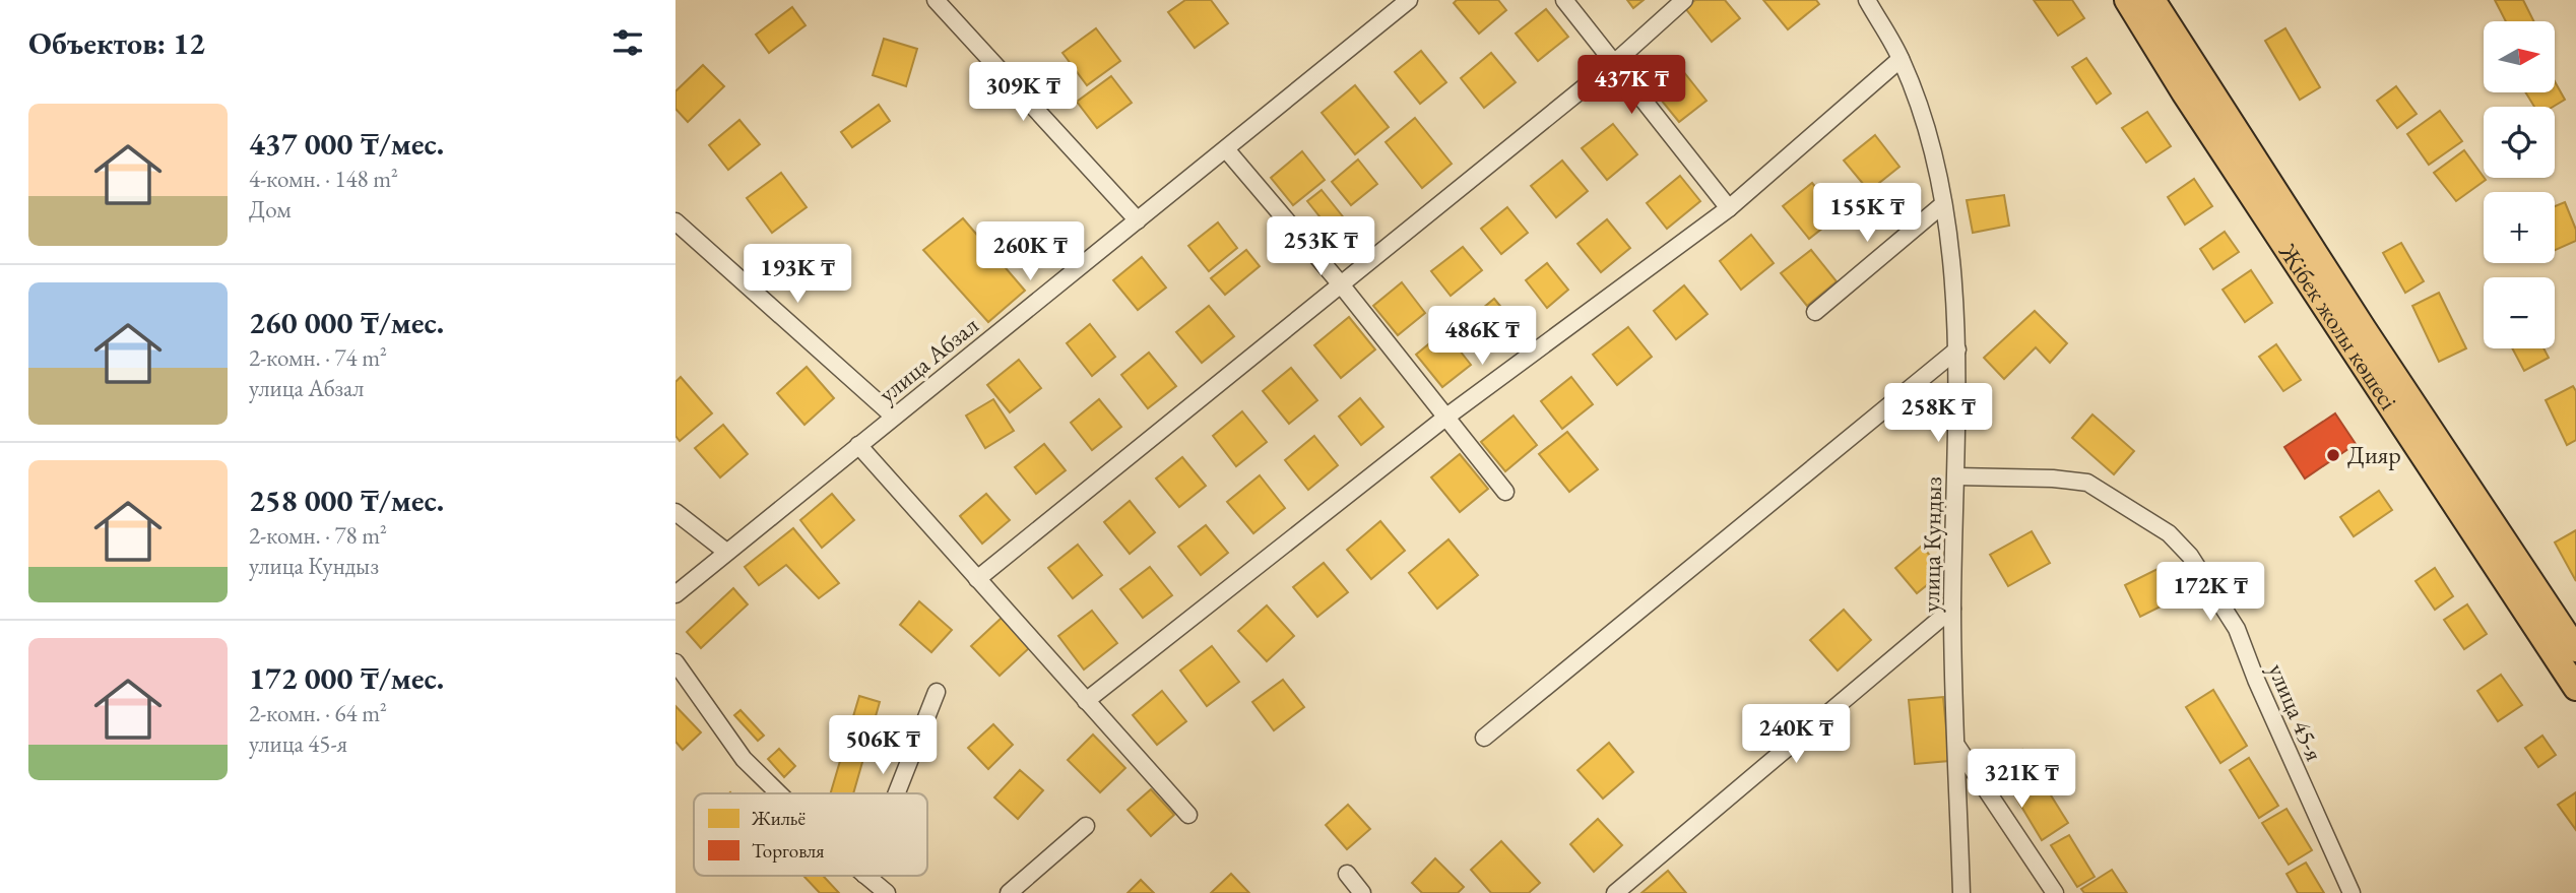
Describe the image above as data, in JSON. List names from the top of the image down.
{
  "streets": {
    "main road": ["Жібек жолы көшесі"],
    "street": ["улица Абзал", "улица Кундыз", "улица 45-я"]
  },
  "crossings": [
    ["улица Кундыз", "улица 45-я"]
  ],
  "places": ["Дияр"],
  "legend": ["Жильё", "Торговля"],
  "north": "right",
  "page": {
    "heading": "Объектов: 12",
    "map_buttons": ["+", "−"],
    "price": [
      "437K ₸",
      "309K ₸",
      "155K ₸",
      "253K ₸",
      "260K ₸",
      "193K ₸",
      "486K ₸",
      "258K ₸",
      "172K ₸",
      "240K ₸",
      "506K ₸",
      "321K ₸"
    ],
    "list": [
      {
        "name": "437 000 ₸/мес.",
        "note": "4-комн. · 148 m² · Дом"
      },
      {
        "name": "260 000 ₸/мес.",
        "note": "2-комн. · 74 m² · улица Абзал"
      },
      {
        "name": "258 000 ₸/мес.",
        "note": "2-комн. · 78 m² · улица Кундыз"
      },
      {
        "name": "172 000 ₸/мес.",
        "note": "2-комн. · 64 m² · улица 45-я"
      }
    ]
  }
}
